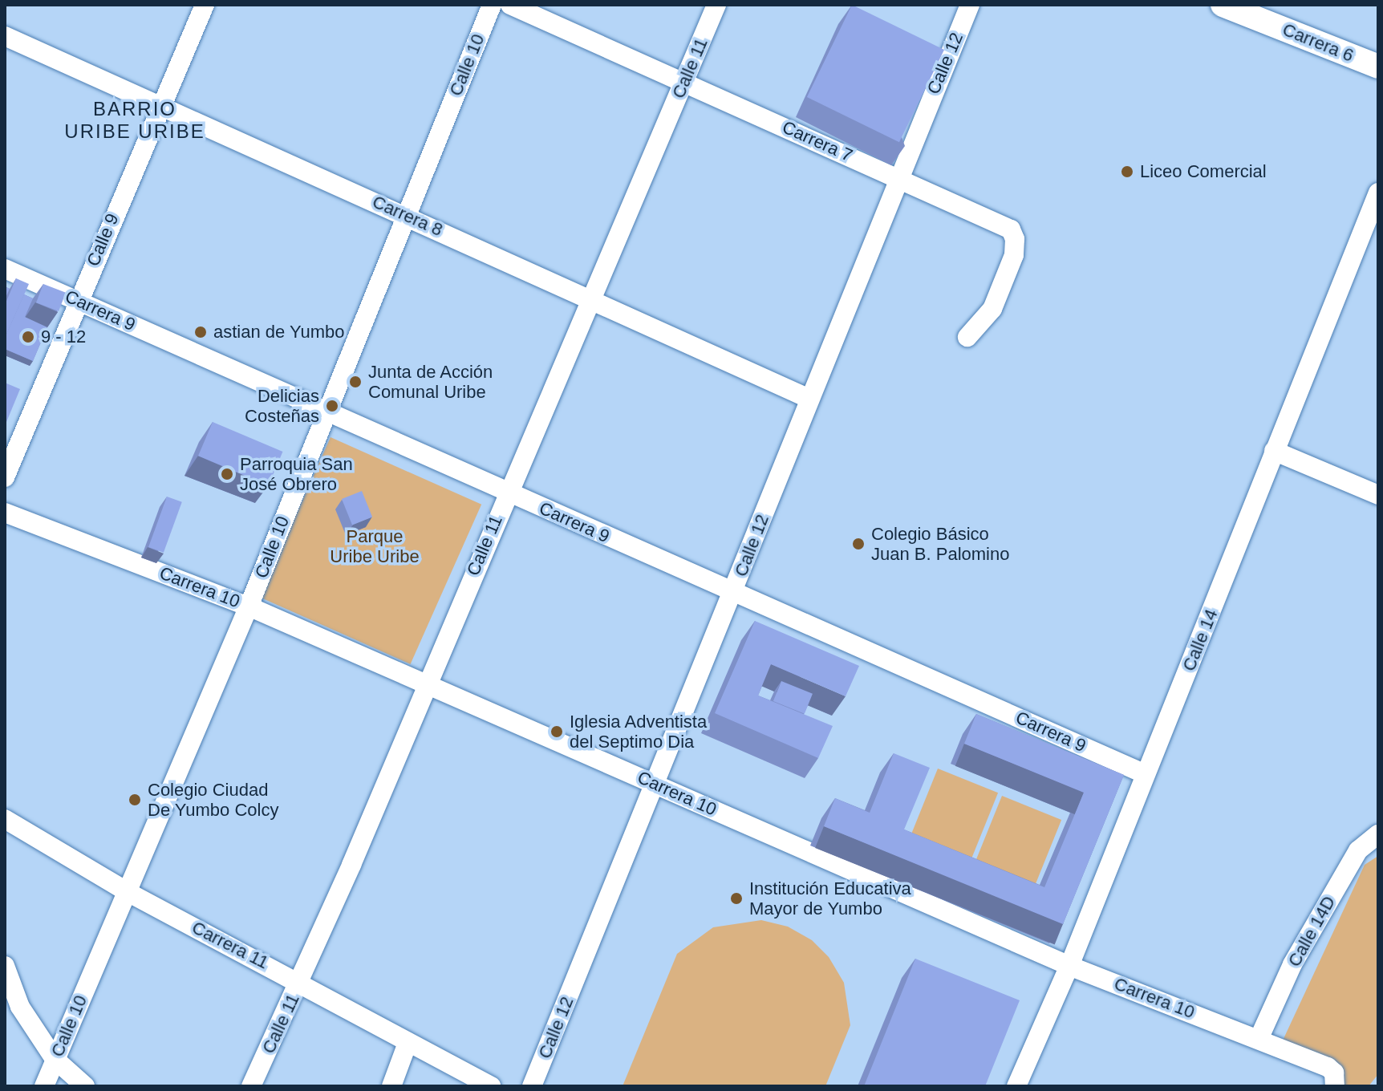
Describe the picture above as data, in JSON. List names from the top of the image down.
{
  "streets": {
    "street": [
      "Carrera 6",
      "Calle 12",
      "Calle 10",
      "Calle 11",
      "Carrera 7",
      "Carrera 8",
      "Calle 9",
      "Carrera 9",
      "Carrera 10",
      "Calle 14",
      "Calle 14D",
      "Carrera 11"
    ]
  },
  "crossings": [
    ["Calle 12", "Carrera 7"],
    ["Calle 12", "Carrera 8"],
    ["Calle 12", "Carrera 9"],
    ["Calle 12", "Carrera 10"],
    ["Calle 10", "Carrera 8"],
    ["Calle 10", "Carrera 9"],
    ["Calle 10", "Carrera 10"],
    ["Calle 10", "Carrera 11"],
    ["Calle 11", "Carrera 7"],
    ["Calle 11", "Carrera 8"],
    ["Calle 11", "Carrera 9"],
    ["Calle 11", "Carrera 10"],
    ["Calle 11", "Carrera 11"],
    ["Carrera 8", "Calle 9"],
    ["Calle 9", "Carrera 9"],
    ["Carrera 9", "Calle 14"],
    ["Carrera 10", "Calle 14"],
    ["Carrera 10", "Calle 14D"]
  ],
  "districts": ["BARRIO URIBE URIBE"],
  "parks": ["Parque Uribe Uribe"],
  "places": [
    "Liceo Comercial",
    "astian de Yumbo",
    "9 - 12",
    "Junta de Acción Comunal Uribe",
    "Delicias Costeñas",
    "Parroquia San José Obrero",
    "Colegio Básico Juan B. Palomino",
    "Iglesia Adventista del Septimo Dia",
    "Colegio Ciudad De Yumbo Colcy",
    "Institución Educativa Mayor de Yumbo"
  ]
}
